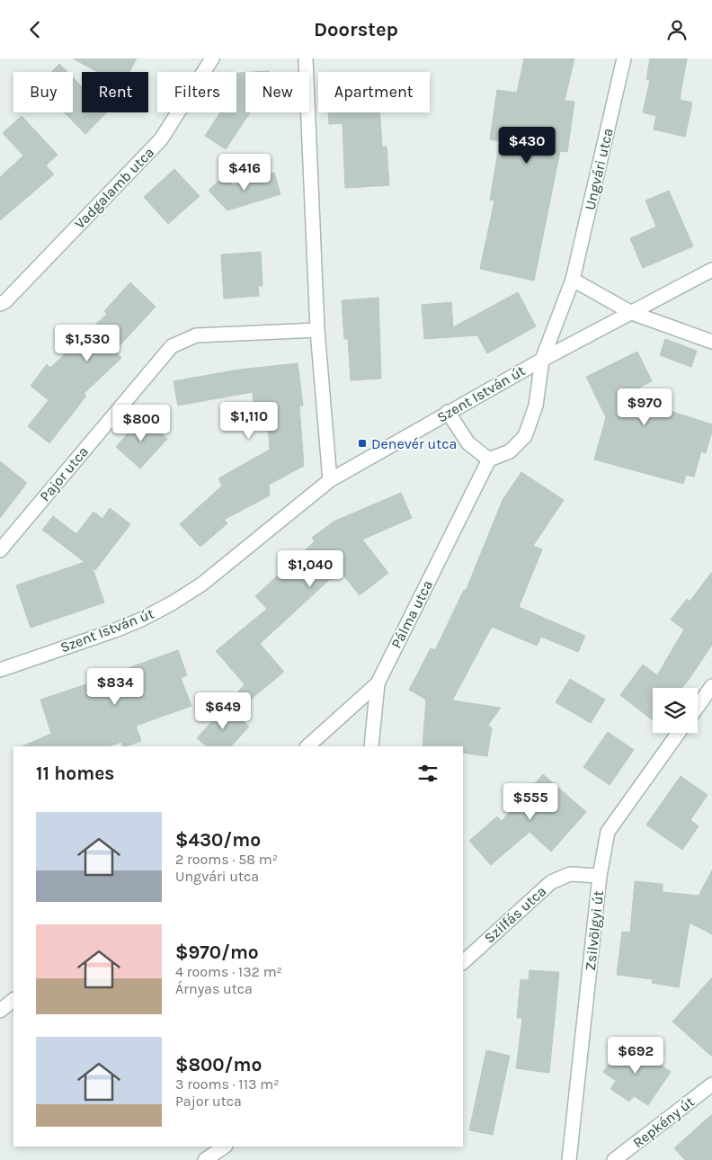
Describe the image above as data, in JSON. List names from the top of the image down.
{
  "streets": {
    "street": [
      "Ungvári utca",
      "Vadgalamb utca",
      "Szent István út",
      "Pajor utca",
      "Pálma utca",
      "Szilfás utca",
      "Zsilvölgyi út",
      "Repkény út"
    ]
  },
  "crossings": [
    ["Ungvári utca", "Szent István út"],
    ["Szilfás utca", "Zsilvölgyi út"]
  ],
  "places": {
    "transit": ["Denevér utca"]
  },
  "page": {
    "header": "Doorstep",
    "chip": [
      "Buy",
      "Rent",
      "Filters",
      "New",
      "Apartment"
    ],
    "price": [
      "$430",
      "$416",
      "$1,530",
      "$970",
      "$1,110",
      "$800",
      "$1,040",
      "$834",
      "$649",
      "$555",
      "$692"
    ],
    "heading": "11 homes",
    "list": [
      {
        "name": "$430/mo",
        "note": "2 rooms · 58 m² · Ungvári utca"
      },
      {
        "name": "$970/mo",
        "note": "4 rooms · 132 m² · Árnyas utca"
      },
      {
        "name": "$800/mo",
        "note": "3 rooms · 113 m² · Pajor utca"
      }
    ]
  }
}
